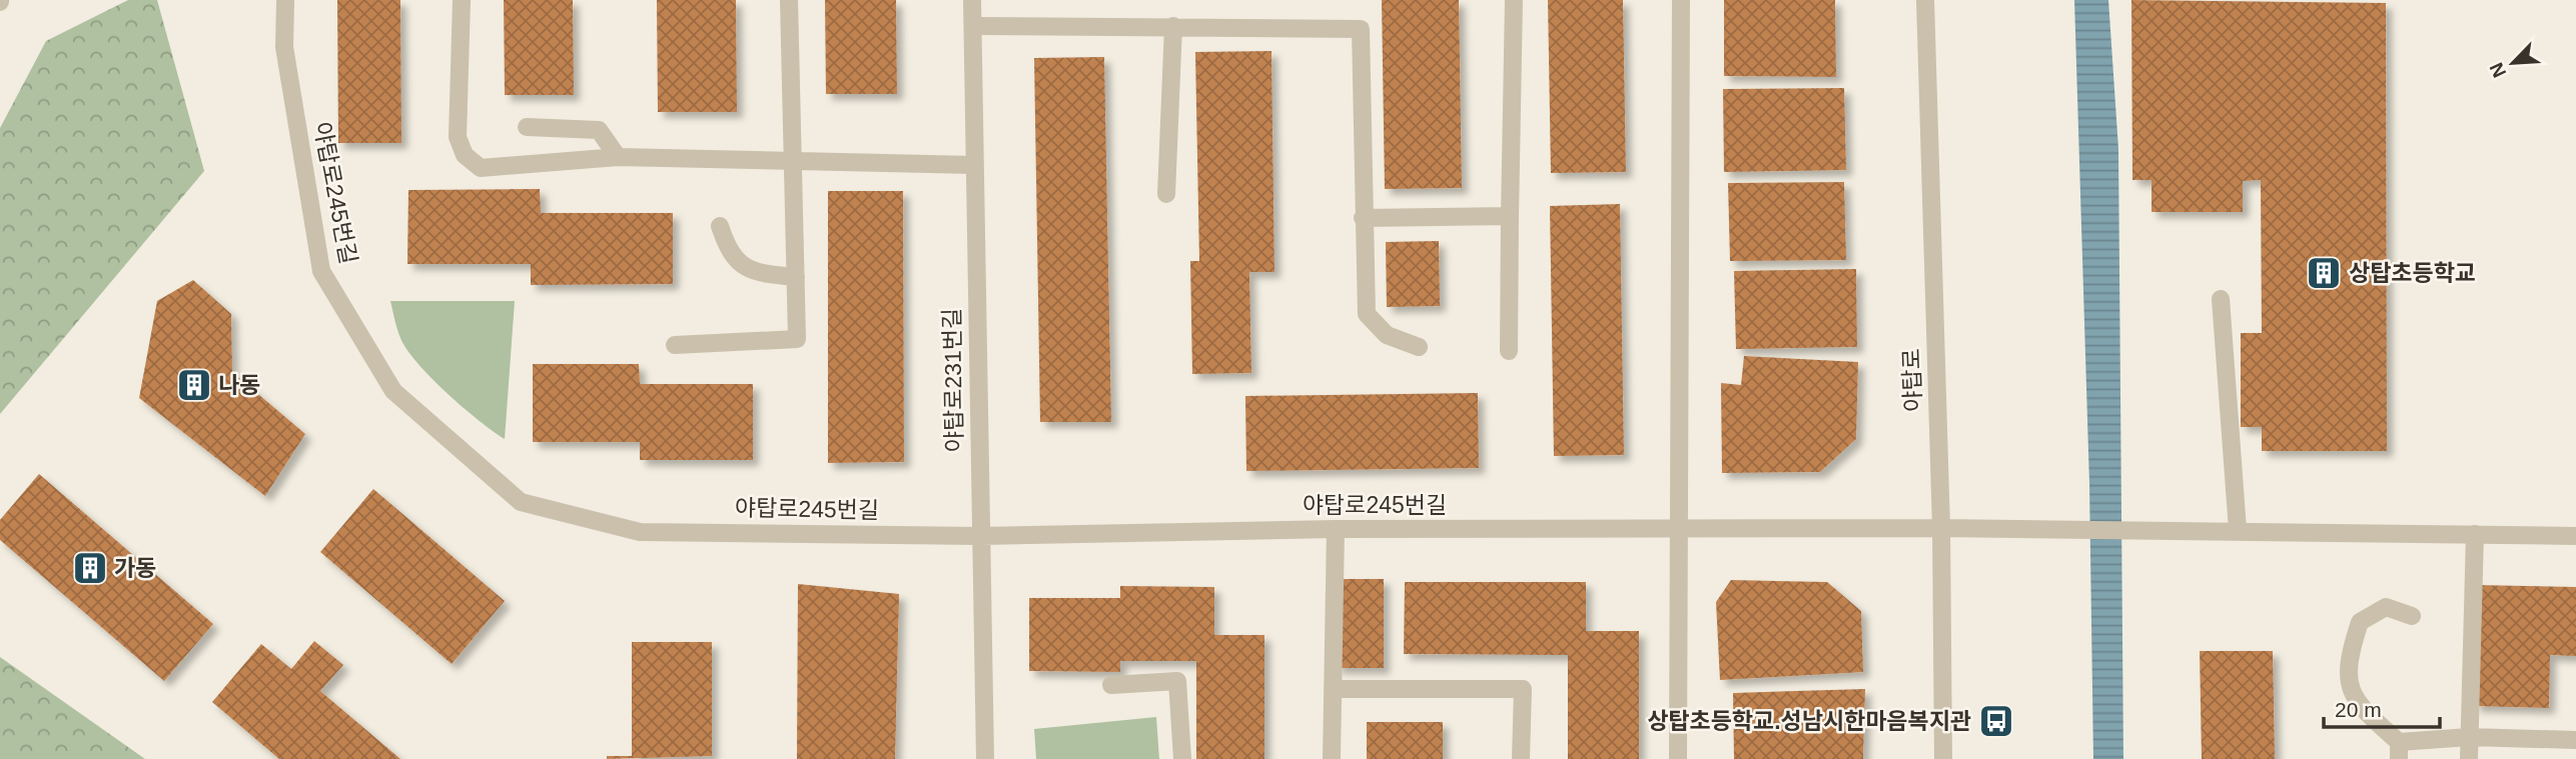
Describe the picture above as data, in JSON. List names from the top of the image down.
{
  "streets": {
    "street": ["야탑로245번길", "야탑로231번길", "야탑로"]
  },
  "crossings": [
    ["야탑로245번길", "야탑로231번길"],
    ["야탑로245번길", "야탑로"]
  ],
  "places": {
    "building": ["상탑초등학교", "나동", "가동"],
    "bus stop": ["상탑초등학교.성남시한마음복지관"]
  },
  "scale_bar": "20 m",
  "north": "bottom left"
}
